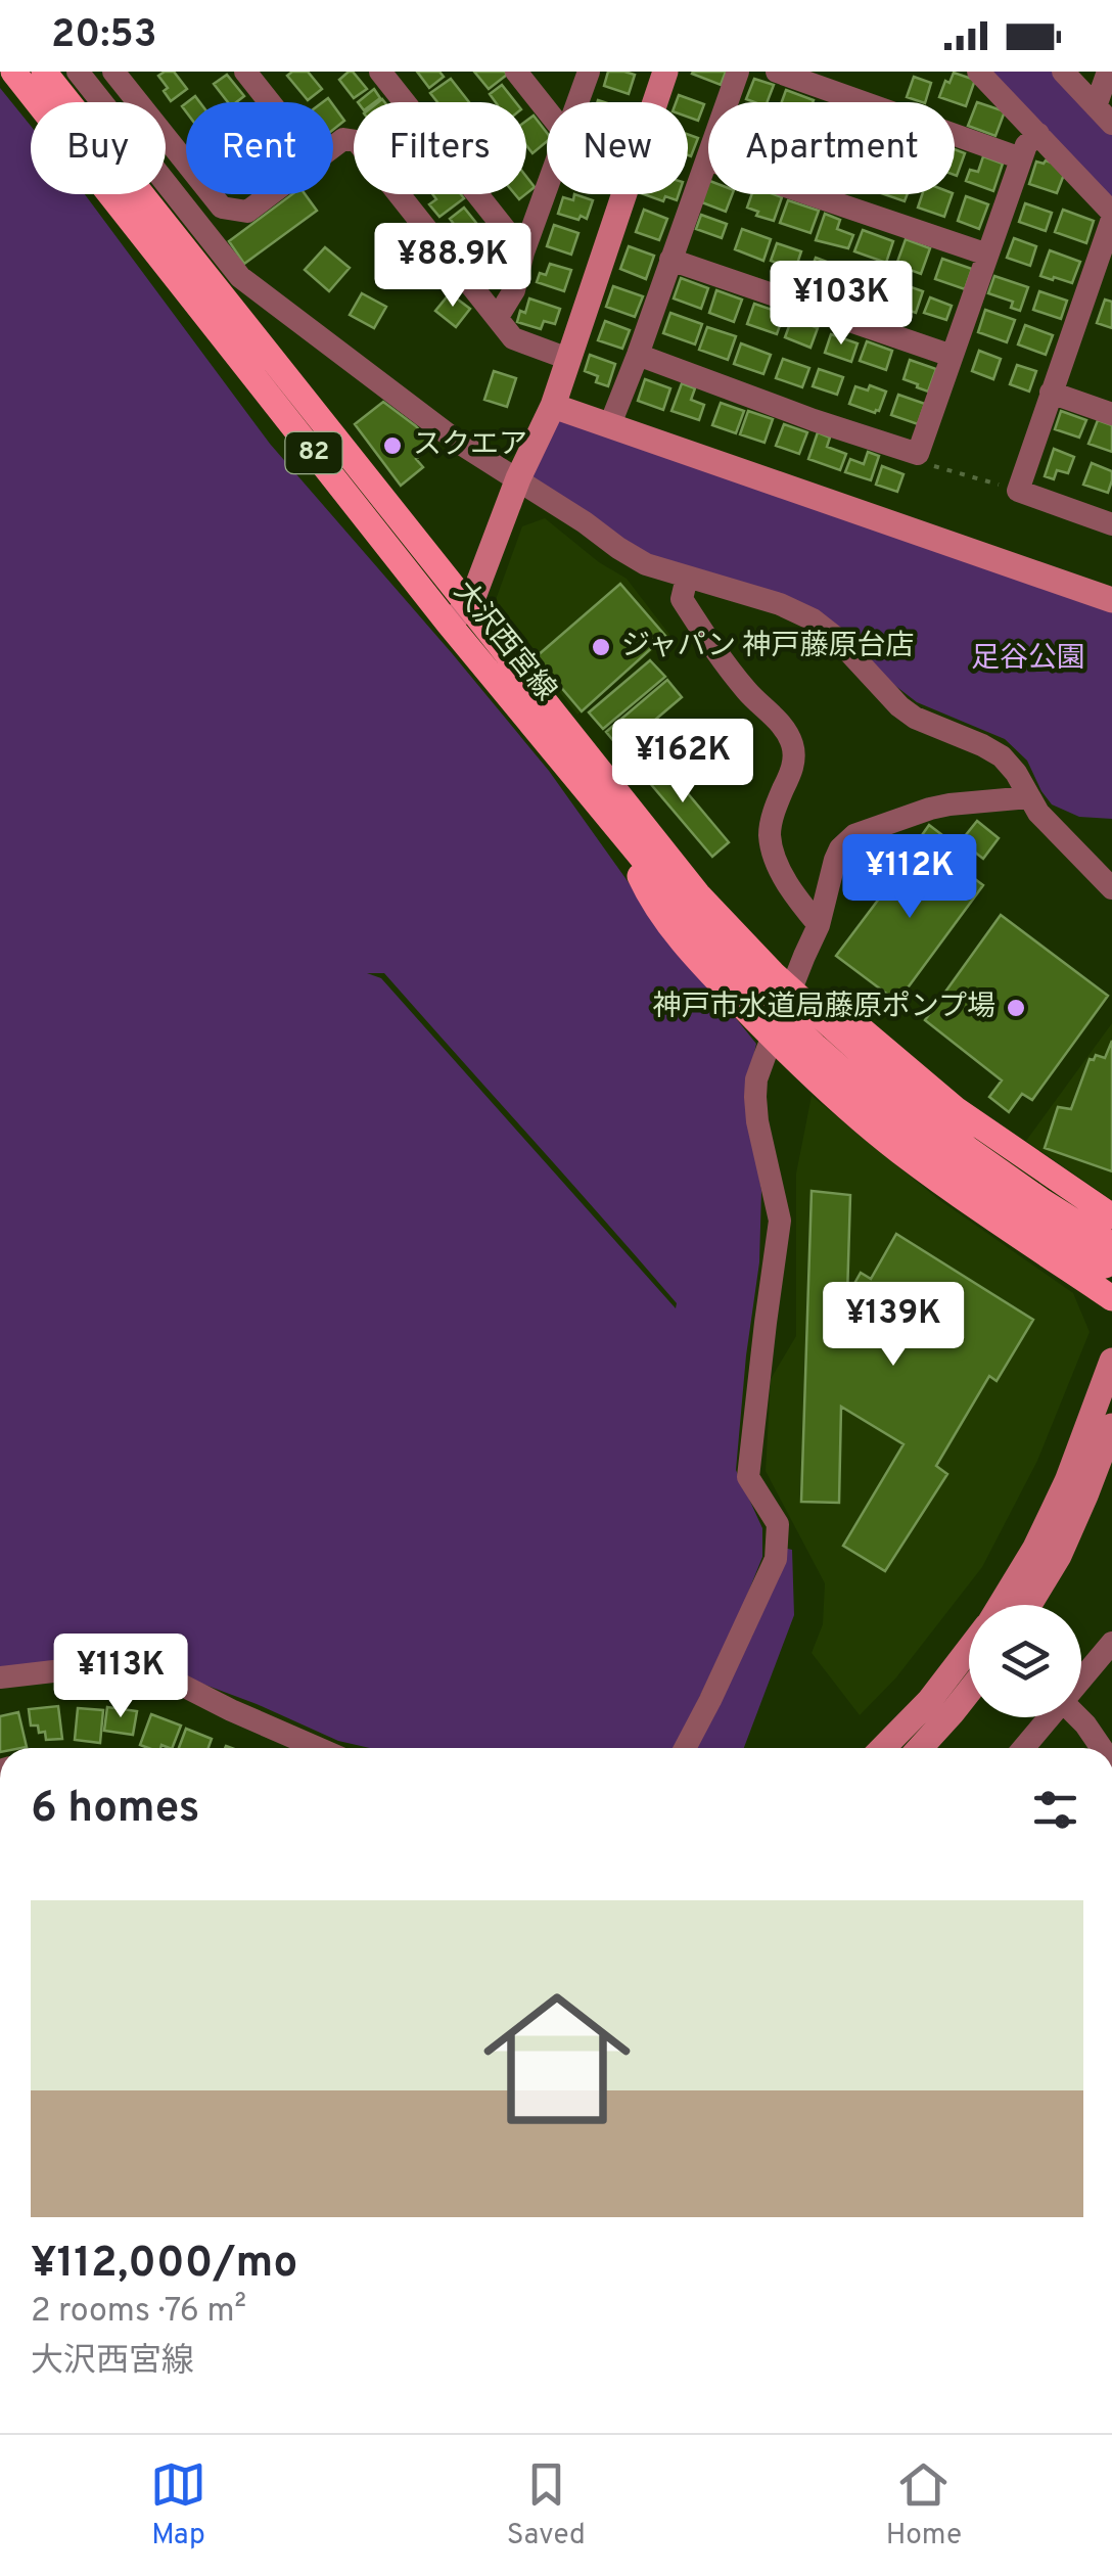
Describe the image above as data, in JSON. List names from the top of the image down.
{
  "streets": {
    "main road": ["82", "大沢西宮線"]
  },
  "parks": ["足谷公園"],
  "places": ["スクエア", "ジャパン 神戸藤原台店", "神戸市水道局藤原ポンプ場"],
  "page": {
    "status": "20:53",
    "chip": [
      "Buy",
      "Rent",
      "Filters",
      "New",
      "Apartment"
    ],
    "price": [
      "¥88.9K",
      "¥103K",
      "¥162K",
      "¥112K",
      "¥139K",
      "¥113K"
    ],
    "heading": "6 homes",
    "list": [
      {
        "name": "¥112,000/mo",
        "note": "2 rooms · 76 m² · 大沢西宮線"
      }
    ],
    "tabs": ["Map", "Saved", "Home"]
  }
}
